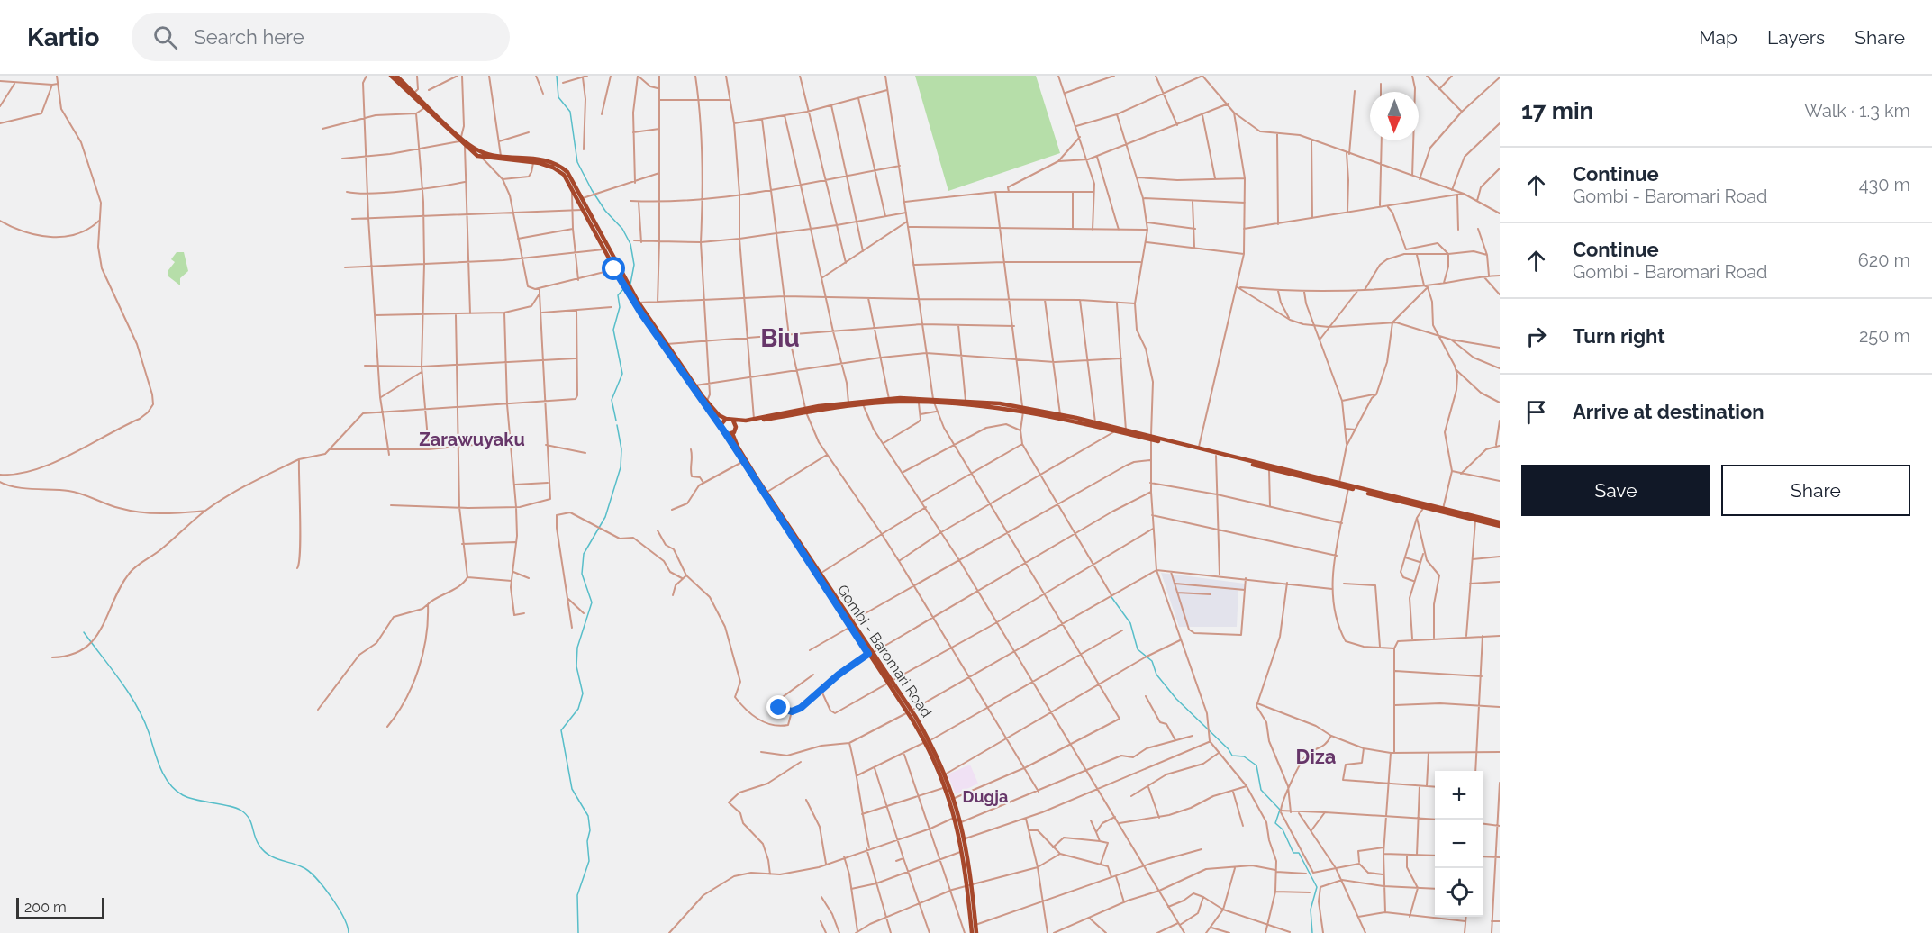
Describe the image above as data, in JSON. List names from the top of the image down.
{
  "streets": {
    "main road": ["Gombi - Baromari Road"]
  },
  "districts": [
    "Biu",
    "Zarawuyaku",
    "Diza",
    "Dugja"
  ],
  "scale_bar": "200 m",
  "north": "bottom",
  "page": {
    "header": "Kartio",
    "search": "Search here",
    "nav": ["Map", "Layers", "Share"],
    "heading": ["17 min", "Walk · 1.3 km"],
    "list": [
      ["Continue", "Gombi - Baromari Road", "430 m"],
      ["Continue", "Gombi - Baromari Road", "620 m"],
      ["Turn right", "250 m"],
      "Arrive at destination"
    ],
    "buttons": ["Save", "Share"],
    "map_buttons": ["+", "−"],
    "scale": "200 m"
  }
}
